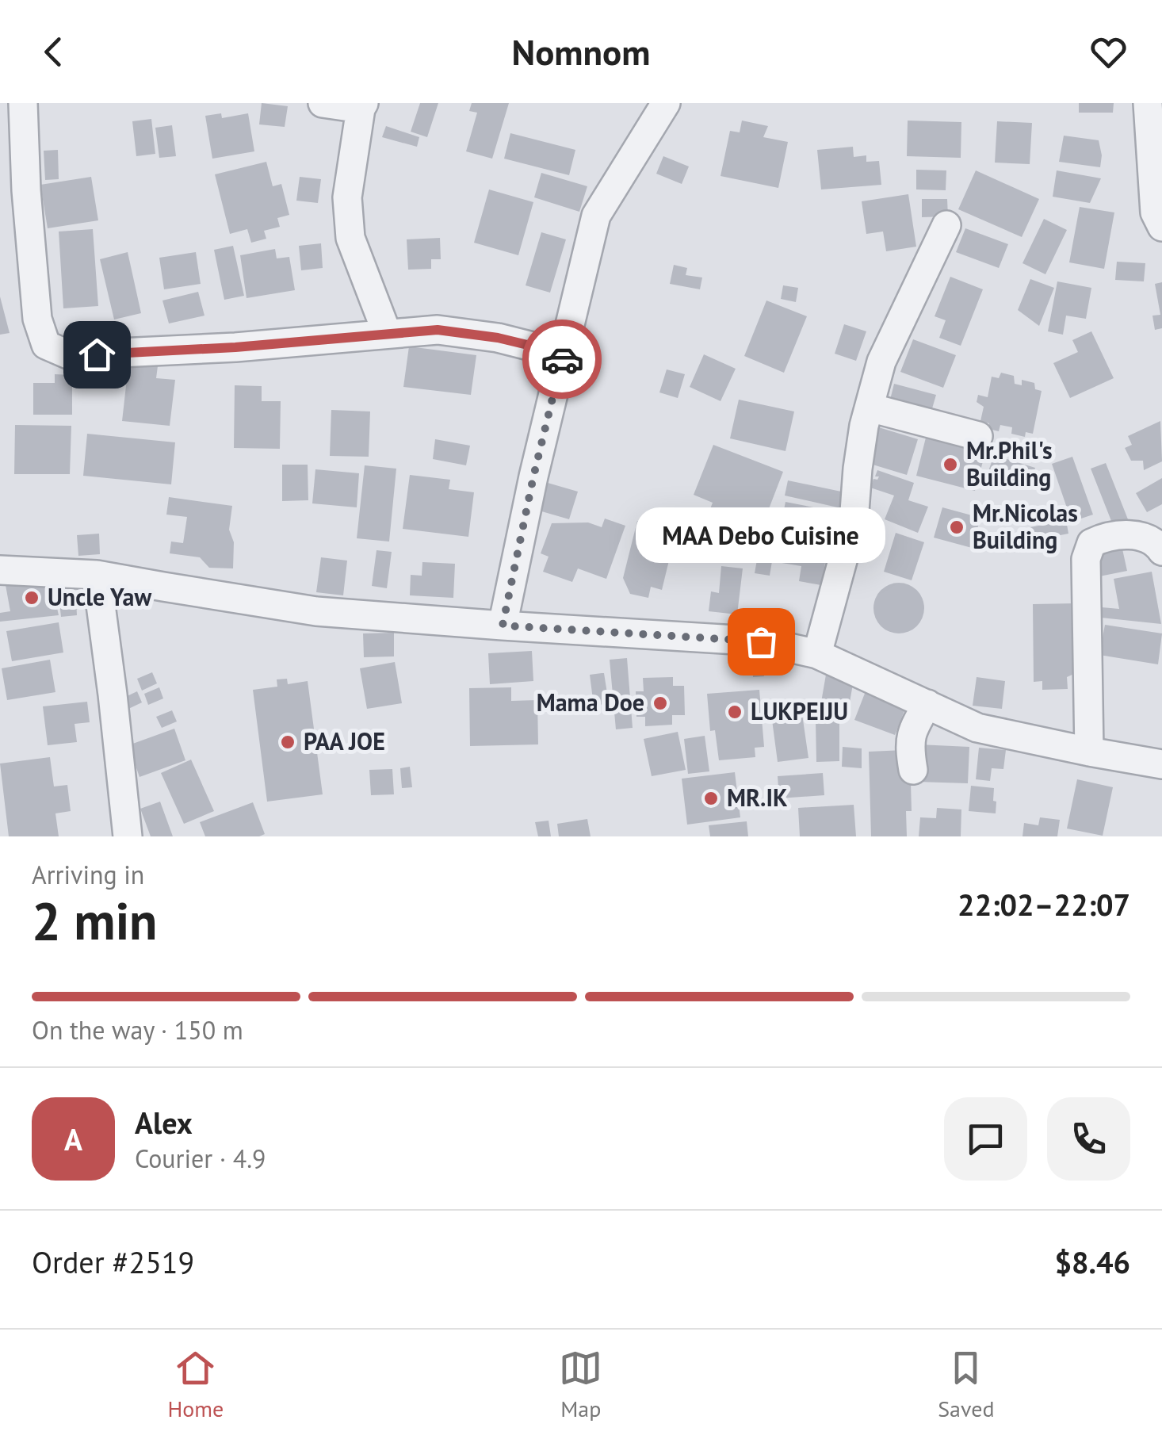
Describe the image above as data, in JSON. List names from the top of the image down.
{
  "places": [
    "Mr.Phil's Building",
    "Mr.Nicolas Building",
    "Uncle Yaw",
    "MAA Debo Cuisine",
    "Mama Doe",
    "LUKPEIJU",
    "PAA JOE",
    "MR.IK"
  ],
  "page": {
    "header": "Nomnom",
    "bubble": "MAA Debo Cuisine",
    "heading": ["2 min", "Arriving in", "22:02–22:07"],
    "panel": [
      "Alex",
      "Courier · 4.9",
      "Order #2519",
      "$8.46"
    ],
    "bar": "On the way · 150 m",
    "round": "A",
    "tabs": ["Home", "Map", "Saved"]
  }
}
